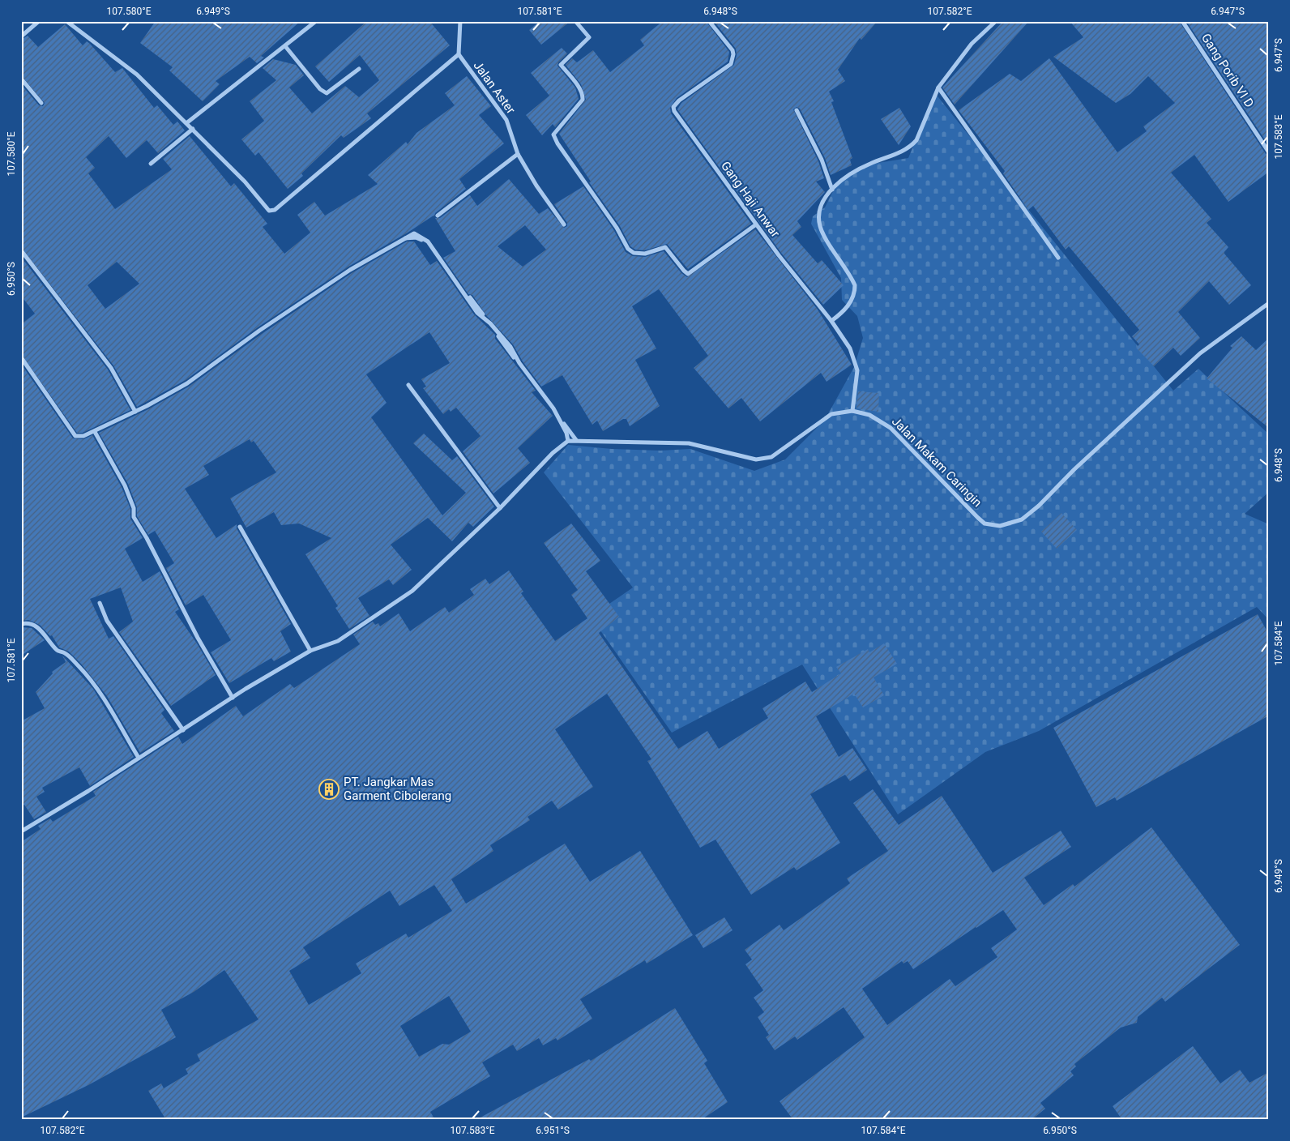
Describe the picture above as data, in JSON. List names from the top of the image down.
{
  "streets": {
    "street": [
      "Gang Porib VI D",
      "Jalan Aster",
      "Gang Haji Anwar",
      "Jalan Makam Caringin"
    ]
  },
  "crossings": [
    ["Gang Haji Anwar", "Jalan Makam Caringin"]
  ],
  "places": {
    "building": ["PT. Jangkar Mas Garment Cibolerang"]
  },
  "coordinates": [
    "107.580°E",
    "6.949°S",
    "107.581°E",
    "6.948°S",
    "107.582°E",
    "6.947°S",
    "107.583°E",
    "6.950°S",
    "107.584°E",
    "6.951°S"
  ]
}
